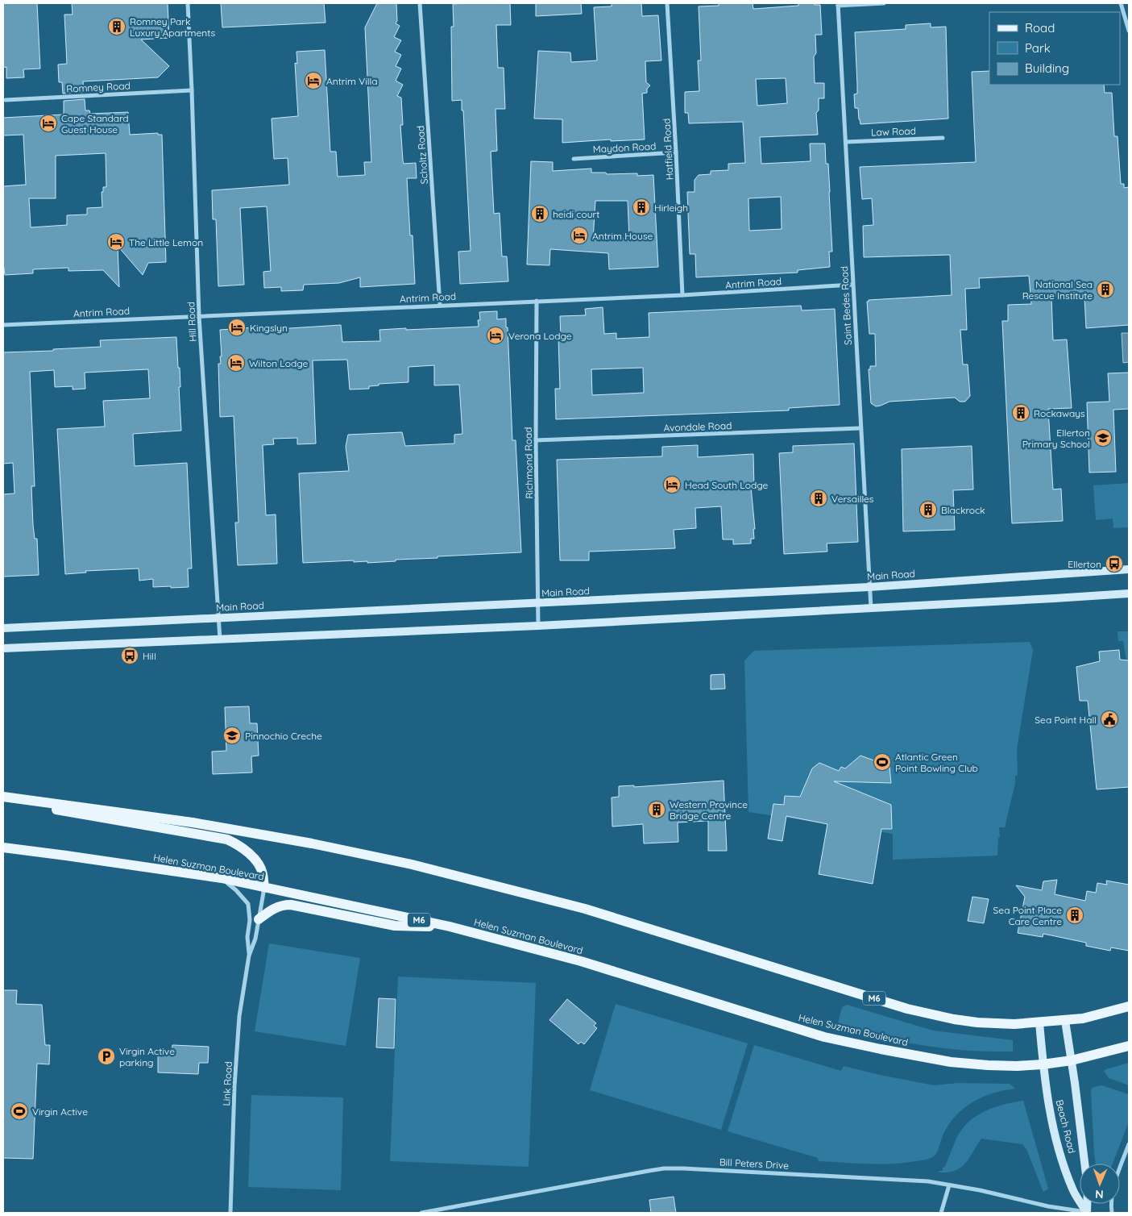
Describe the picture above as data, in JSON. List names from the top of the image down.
{
  "streets": {
    "main road": [
      "Main Road",
      "Helen Suzman Boulevard",
      "M6",
      "Beach Road"
    ],
    "street": [
      "Romney Road",
      "Law Road",
      "Maydon Road",
      "Hatfield Road",
      "Scholtz Road",
      "Antrim Road",
      "Saint Bedes Road",
      "Hill Road",
      "Avondale Road",
      "Richmond Road",
      "Link Road",
      "Bill Peters Drive"
    ]
  },
  "crossings": [
    ["Romney Road", "Hill Road"],
    ["Law Road", "Saint Bedes Road"],
    ["Maydon Road", "Hatfield Road"],
    ["Hatfield Road", "Antrim Road"],
    ["Scholtz Road", "Antrim Road"],
    ["Antrim Road", "Saint Bedes Road"],
    ["Antrim Road", "Hill Road"],
    ["Antrim Road", "Richmond Road"],
    ["Saint Bedes Road", "Avondale Road"],
    ["Saint Bedes Road", "Main Road"],
    ["Hill Road", "Main Road"],
    ["Avondale Road", "Richmond Road"],
    ["Richmond Road", "Main Road"],
    ["Helen Suzman Boulevard", "M6"],
    ["Helen Suzman Boulevard", "Link Road"],
    ["Helen Suzman Boulevard", "Beach Road"],
    ["M6", "Beach Road"],
    ["Beach Road", "Bill Peters Drive"]
  ],
  "places": {
    "building": [
      "Romney Park Luxury Apartments",
      "Hirleigh",
      "heidi court",
      "National Sea Rescue Institute",
      "Rockaways",
      "Versailles",
      "Blackrock",
      "Western Province Bridge Centre",
      "Sea Point Place Care Centre"
    ],
    "hotel": [
      "Antrim Villa",
      "Cape Standard Guest House",
      "Antrim House",
      "The Little Lemon",
      "Kingslyn",
      "Verona Lodge",
      "Wilton Lodge",
      "Head South Lodge"
    ],
    "school or university": ["Ellerton Primary School", "Pinnochio Creche"],
    "bus stop": ["Ellerton", "Hill"],
    "public building": ["Sea Point Hall"],
    "sports": ["Atlantic Green Point Bowling Club", "Virgin Active"],
    "parking": ["Virgin Active parking"]
  },
  "legend": ["Road", "Park", "Building"],
  "north": "bottom"
}
